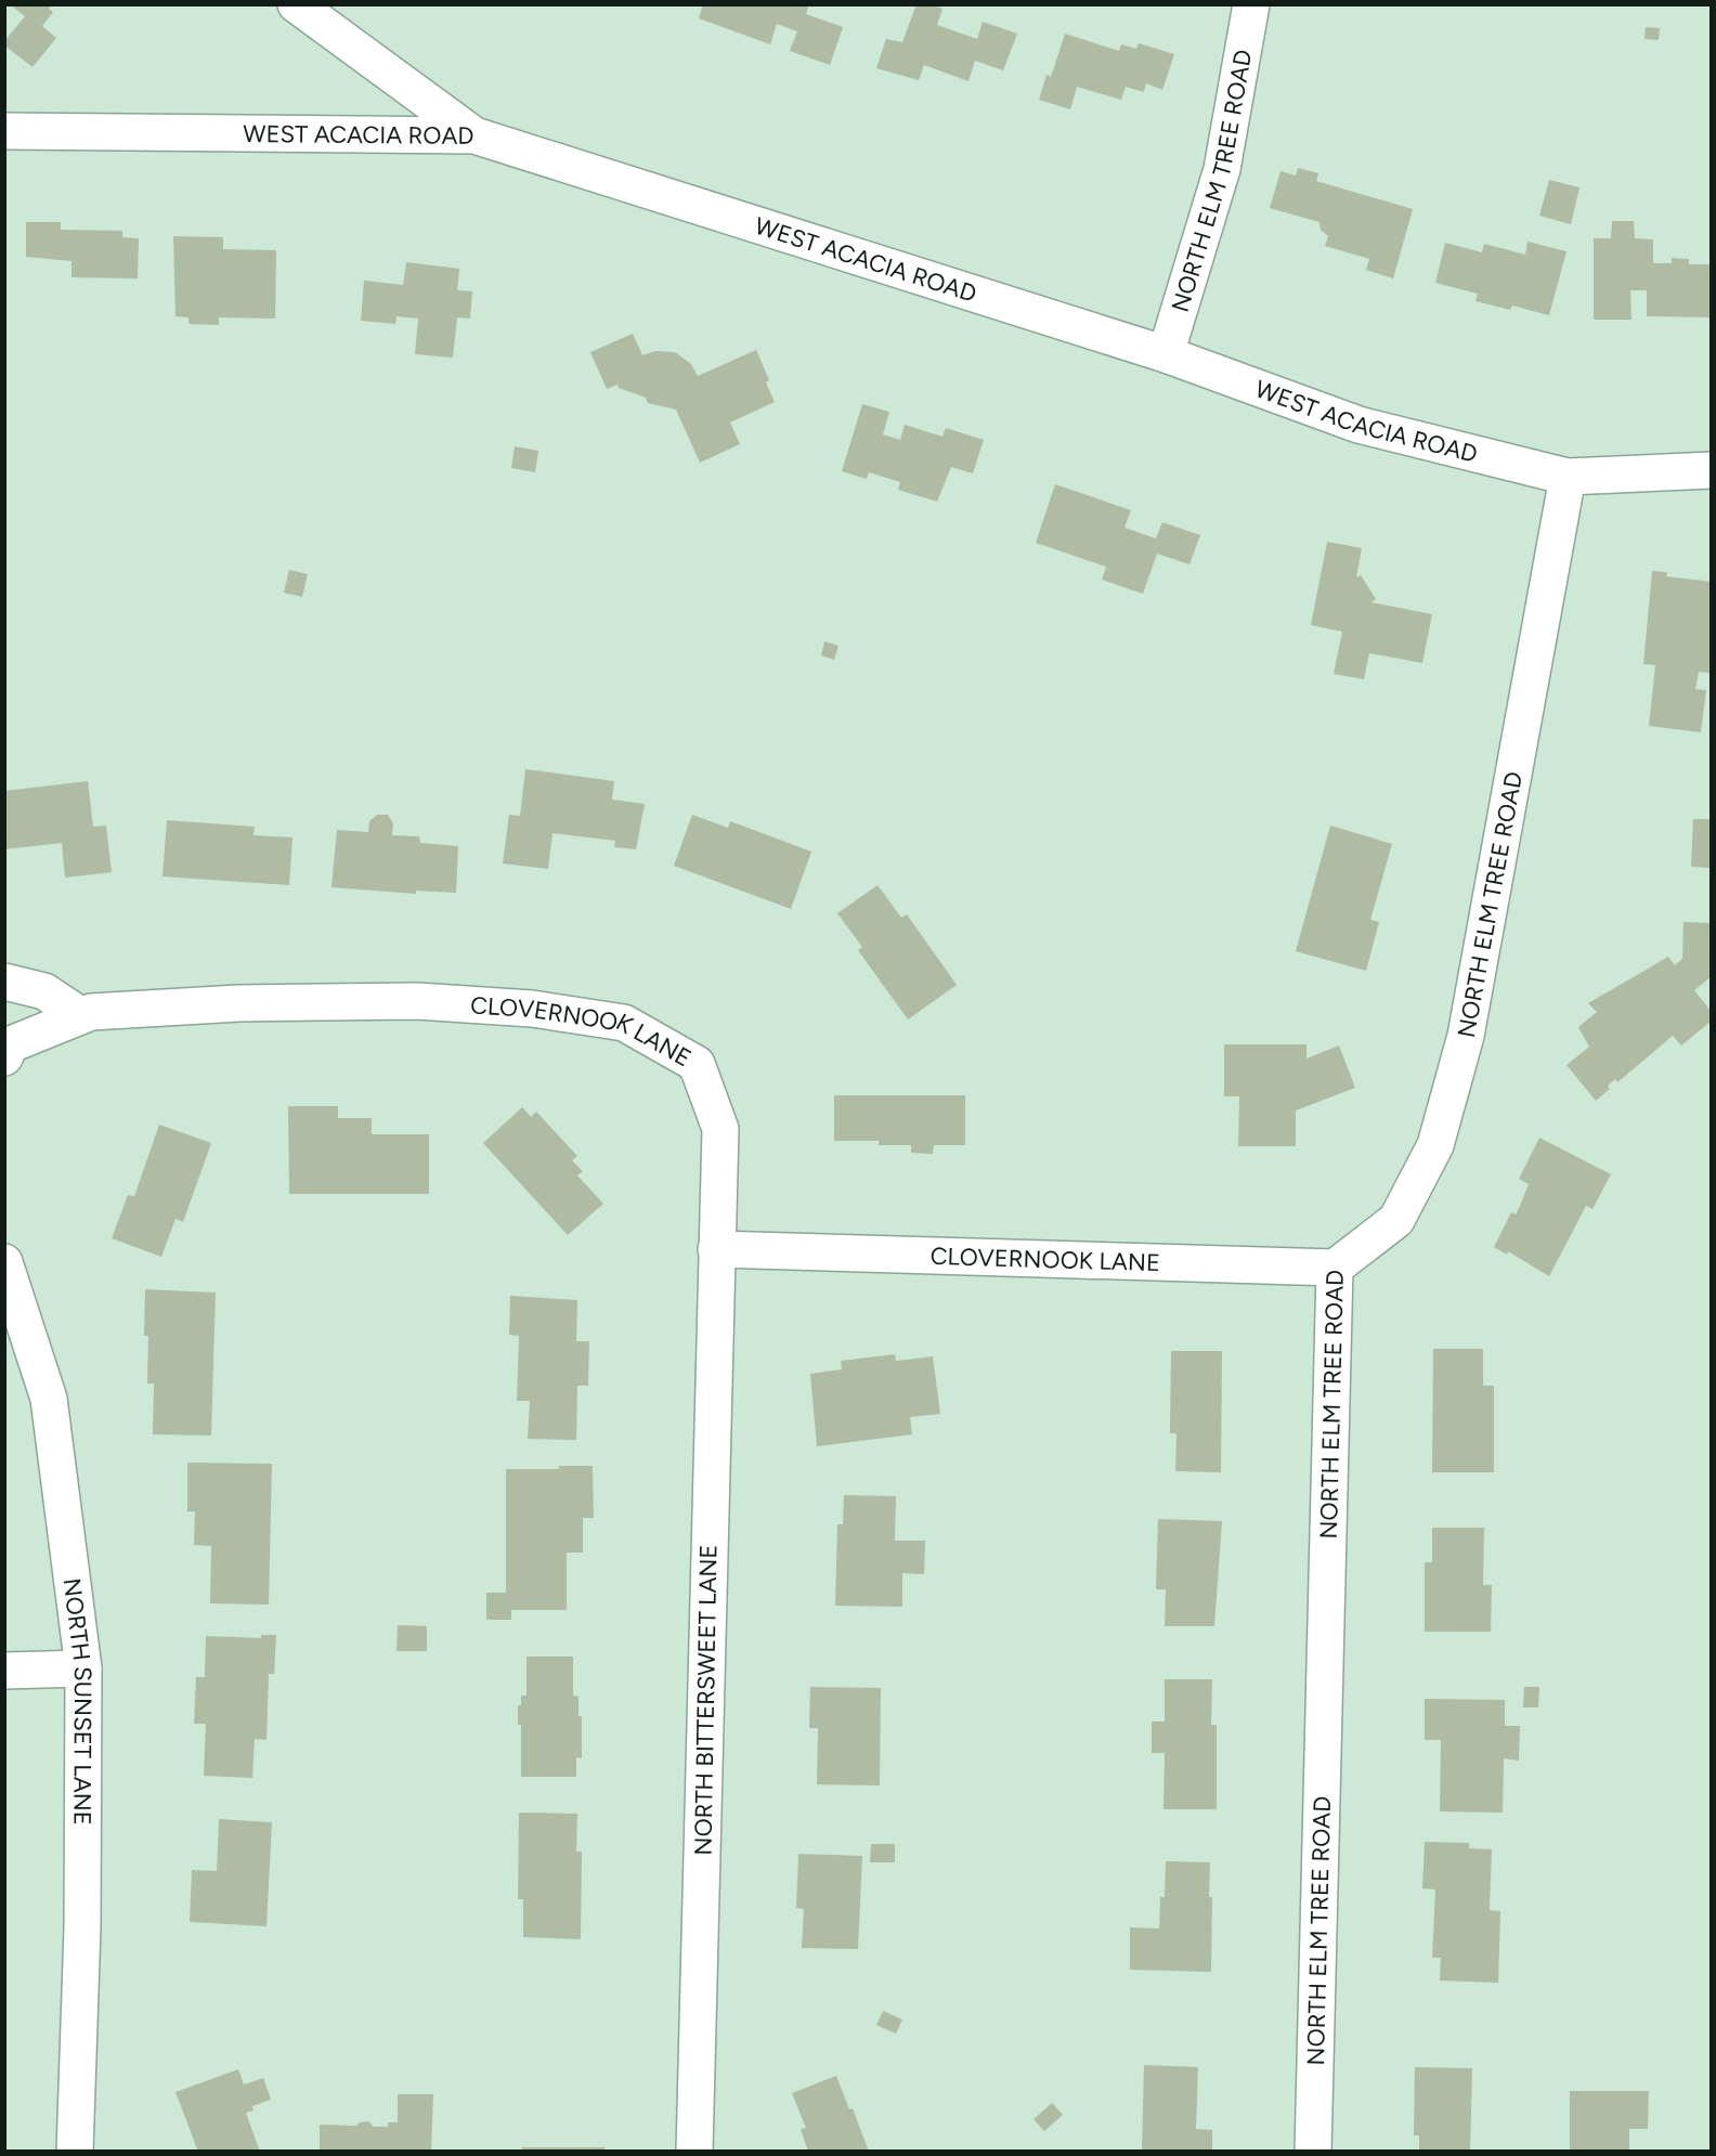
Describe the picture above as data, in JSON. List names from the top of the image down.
{
  "streets": {
    "street": [
      "WEST ACACIA ROAD",
      "NORTH ELM TREE ROAD",
      "CLOVERNOOK LANE",
      "NORTH BITTERSWEET LANE",
      "NORTH SUNSET LANE"
    ]
  },
  "crossings": [
    ["WEST ACACIA ROAD", "NORTH ELM TREE ROAD"],
    ["NORTH ELM TREE ROAD", "CLOVERNOOK LANE"],
    ["CLOVERNOOK LANE", "NORTH BITTERSWEET LANE"]
  ]
}
